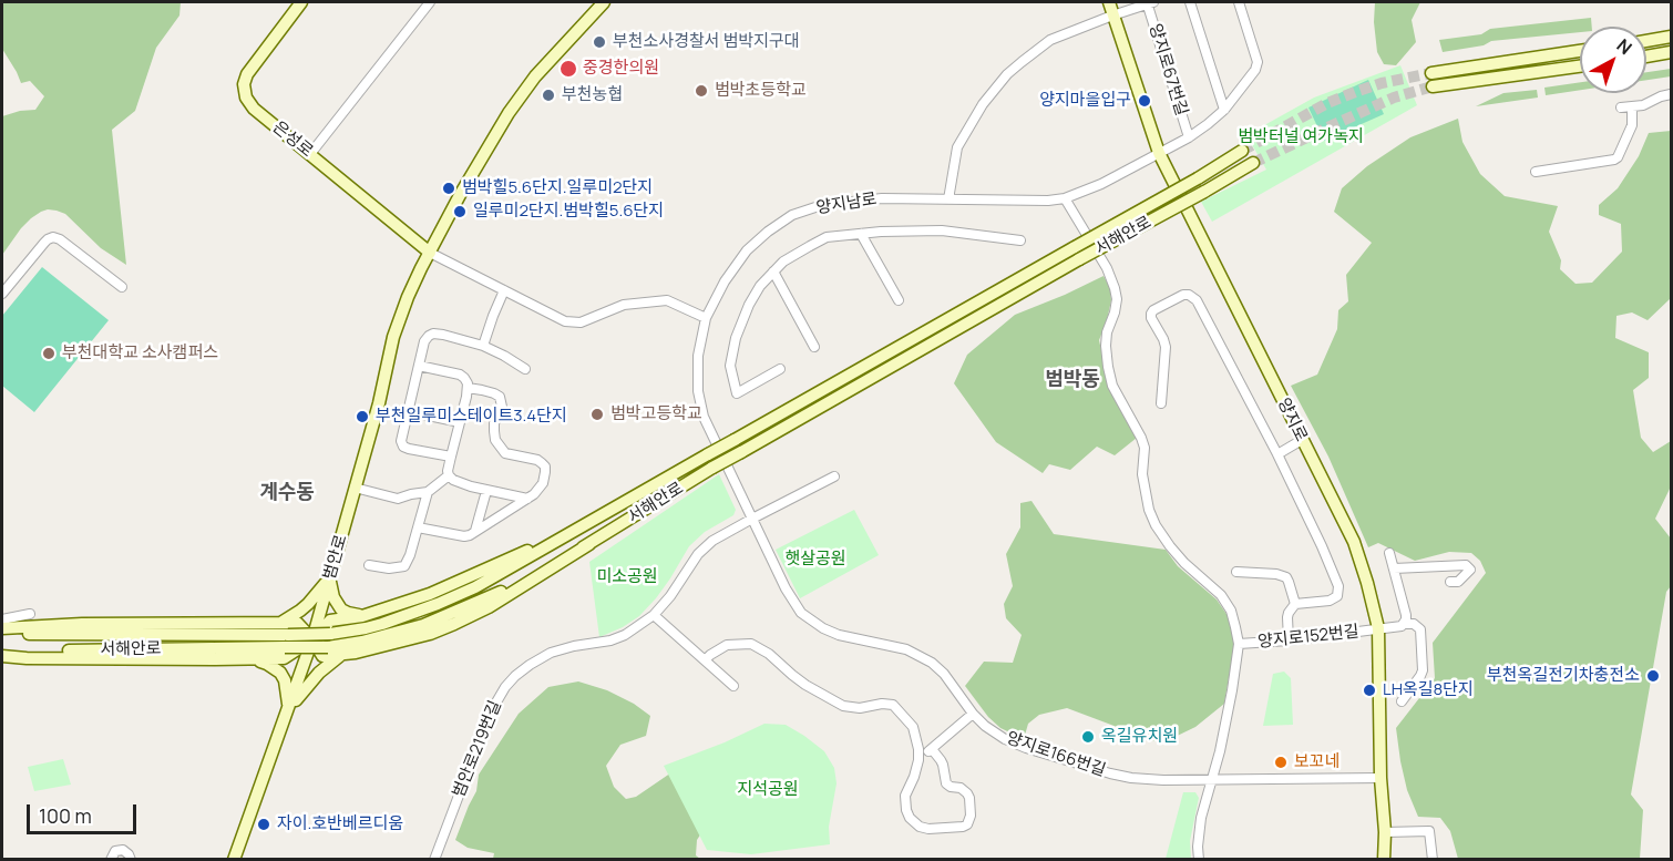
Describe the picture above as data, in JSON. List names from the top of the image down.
{
  "streets": {
    "main road": [
      "은성로",
      "서해안로",
      "양지로",
      "범안로"
    ],
    "street": [
      "양지로67번길",
      "양지남로",
      "양지로152번길",
      "범안로219번길",
      "양지로166번길"
    ]
  },
  "crossings": [
    ["양지로67번길", "양지남로"],
    ["은성로", "범안로"],
    ["양지남로", "양지로"],
    ["양지남로", "범안로219번길"],
    ["양지남로", "양지로166번길"],
    ["양지로", "양지로152번길"],
    ["양지로", "양지로166번길"],
    ["범안로219번길", "양지로166번길"]
  ],
  "districts": ["범박동", "계수동"],
  "parks": [
    "범박터널 여가녹지",
    "햇살공원",
    "미소공원",
    "지석공원"
  ],
  "places": [
    "부천소사경찰서 범박지구대",
    "중경한의원",
    "범박초등학교",
    "부천농협",
    "양지마을입구",
    "범박힐5.6단지.일루미2단지",
    "일루미2단지.범박힐5.6단지",
    "부천대학교 소사캠퍼스",
    "범박고등학교",
    "부천일루미스테이트3.4단지",
    "부천옥길전기차충전소",
    "LH옥길8단지",
    "옥길유치원",
    "보꼬네",
    "자이.호반베르디움"
  ],
  "scale_bar": "100 m",
  "north": "top right"
}
